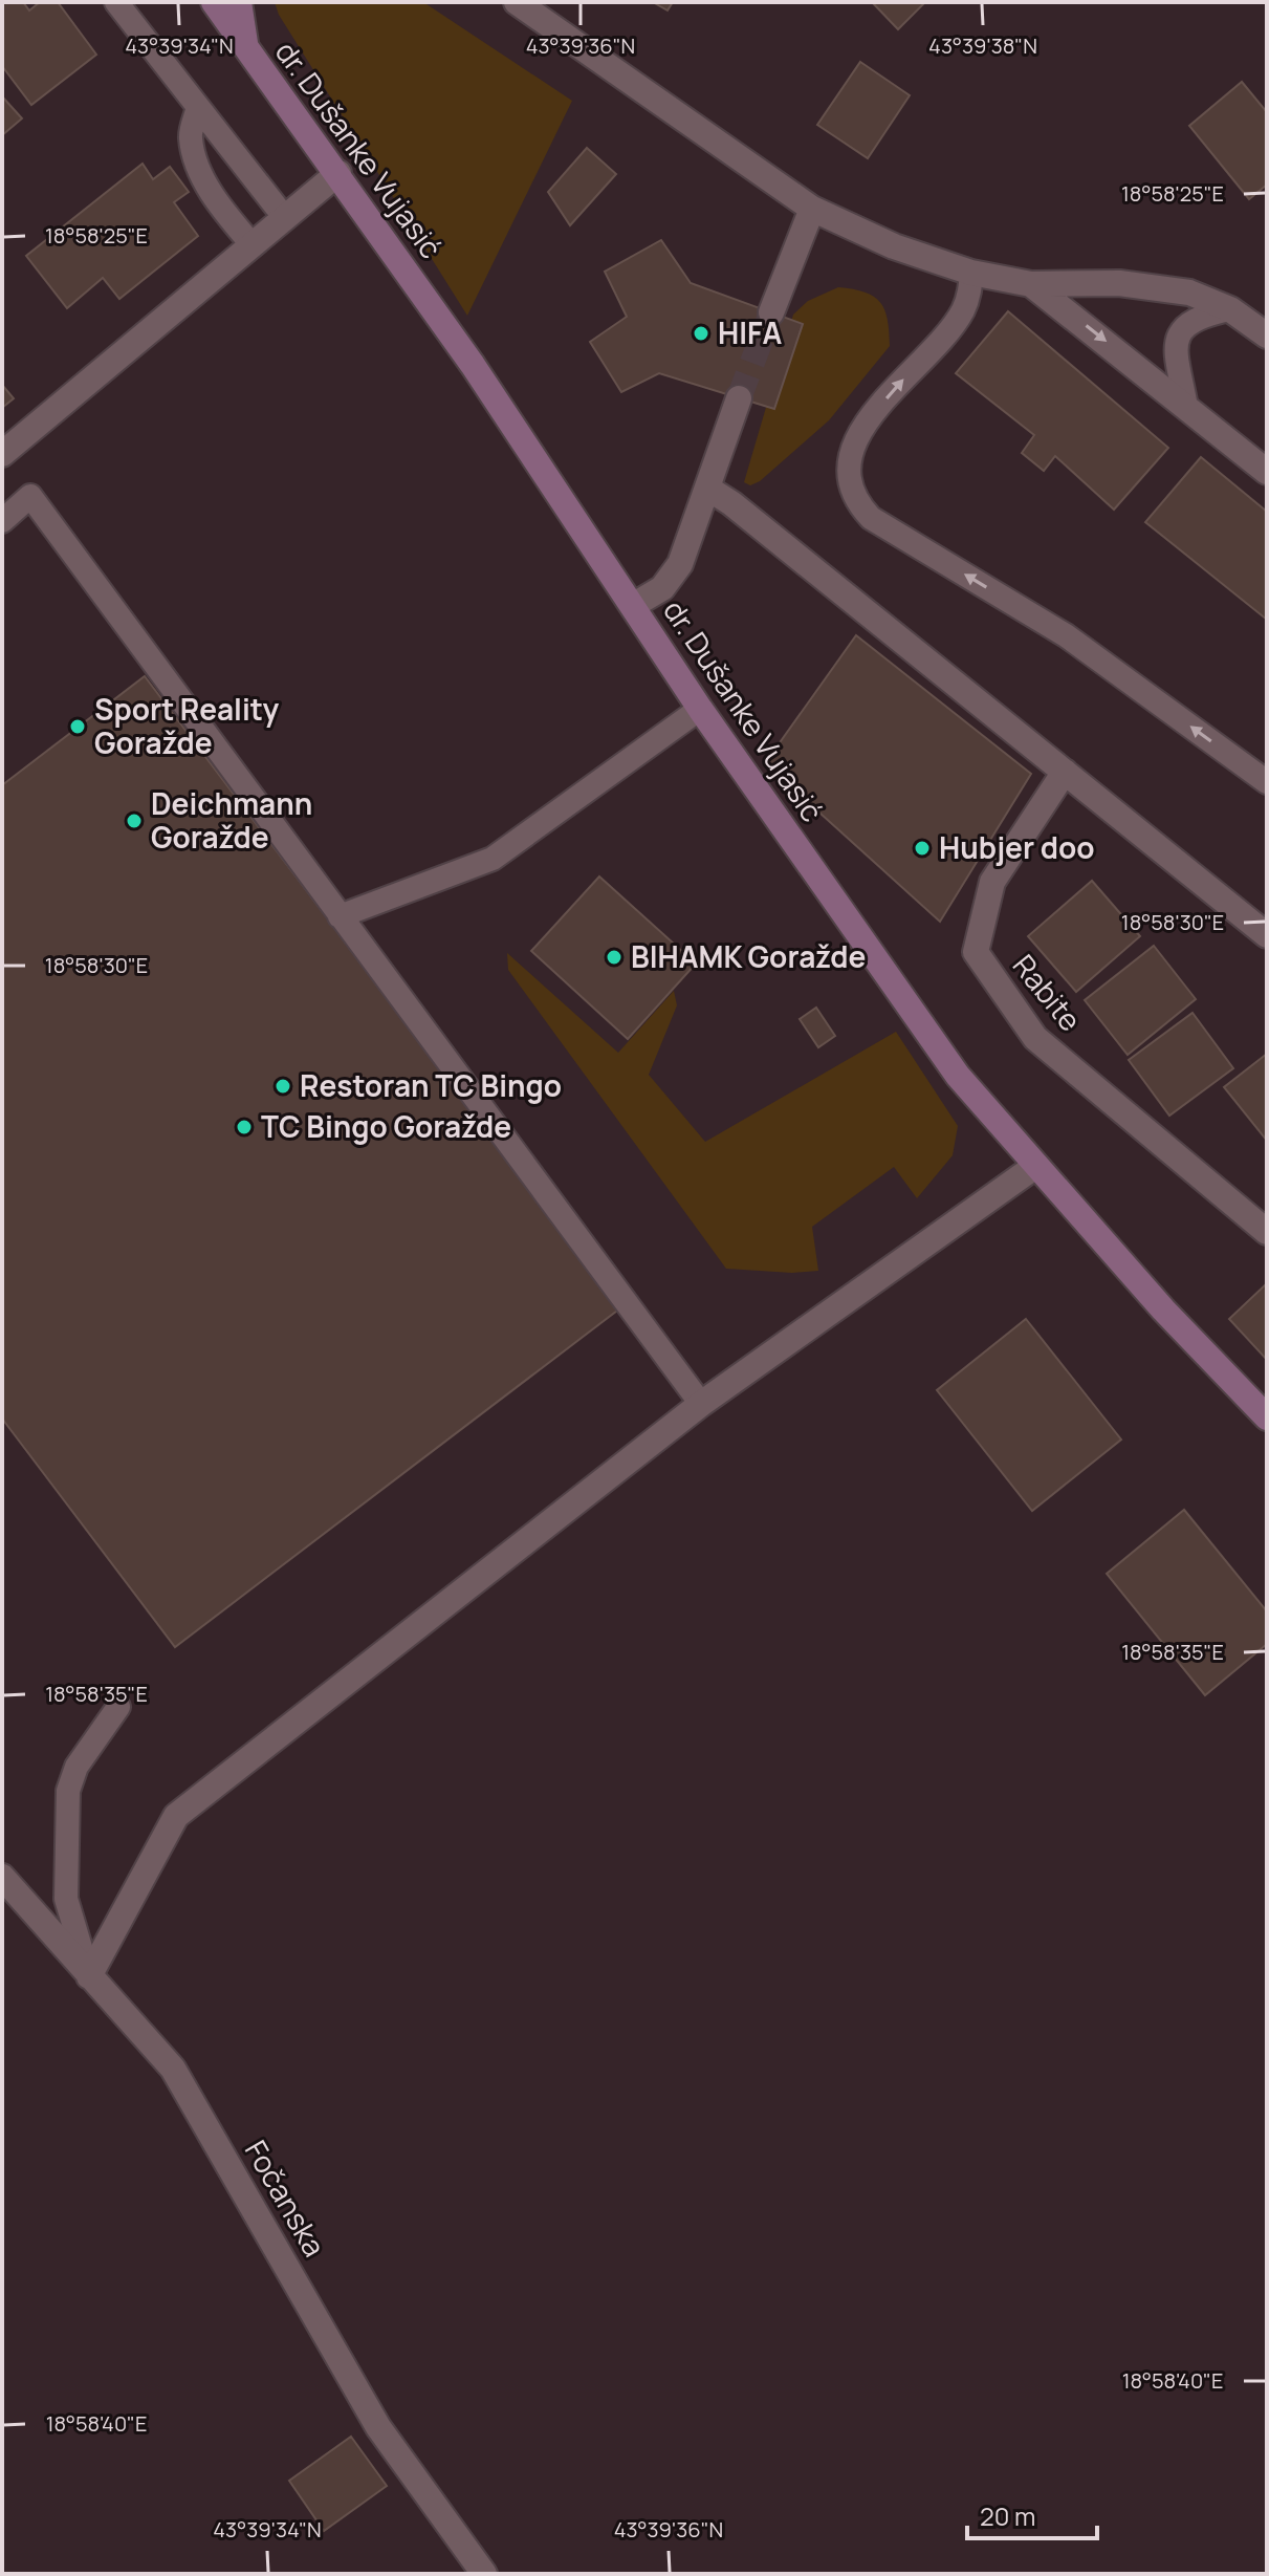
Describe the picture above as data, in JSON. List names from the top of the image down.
{
  "streets": {
    "main road": ["dr. Dušanke Vujasić"],
    "street": ["Rabite", "Fočanska"]
  },
  "places": [
    "HIFA",
    "Sport Reality Goražde",
    "Deichmann Goražde",
    "Hubjer doo",
    "BIHAMK Goražde",
    "Restoran TC Bingo",
    "TC Bingo Goražde"
  ],
  "scale_bar": "20 m",
  "coordinates": [
    "43°39'34\"N",
    "43°39'36\"N",
    "43°39'38\"N",
    "18°58'25\"E",
    "18°58'30\"E",
    "18°58'35\"E",
    "18°58'40\"E"
  ]
}
